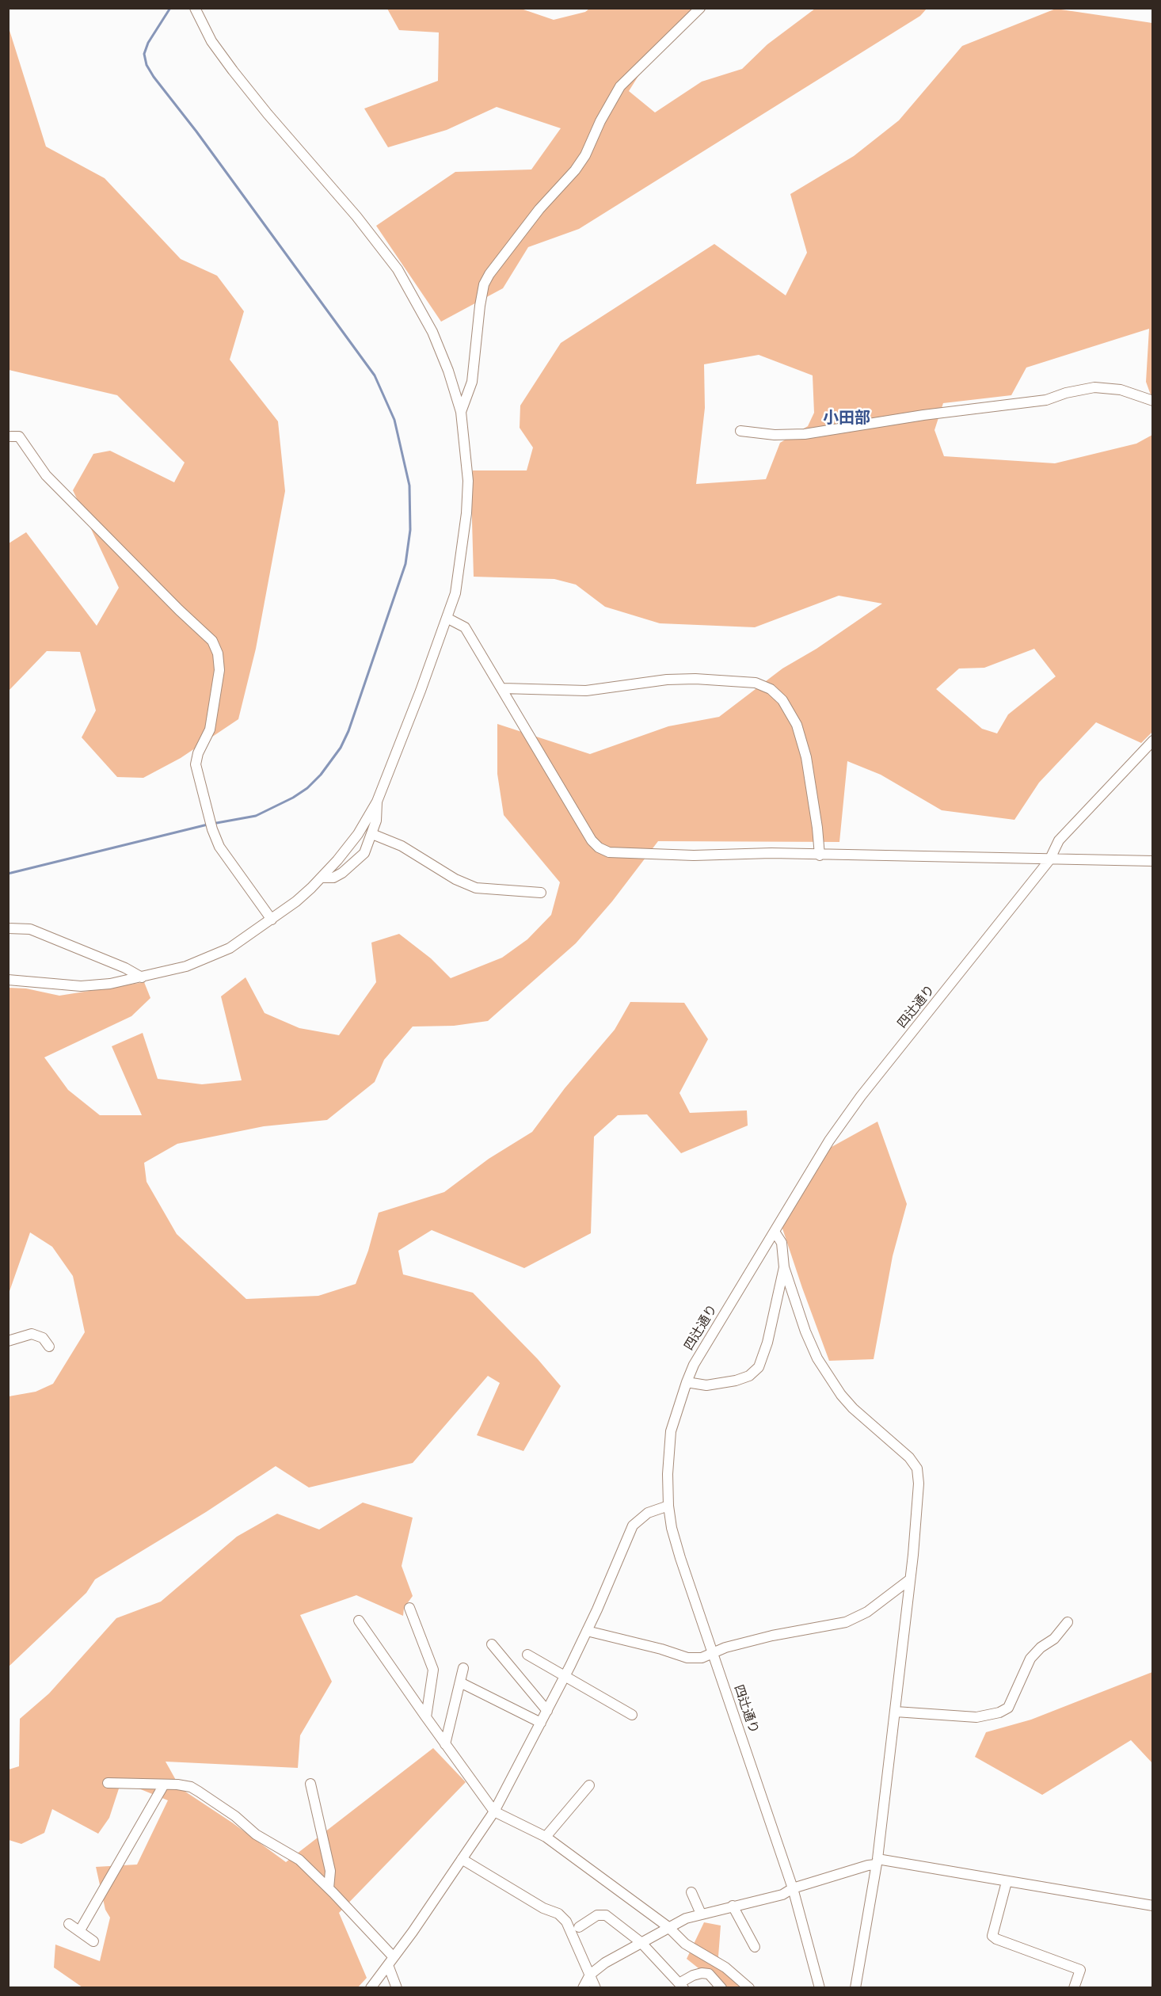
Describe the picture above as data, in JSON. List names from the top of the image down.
{
  "streets": {
    "street": ["四辻通り"]
  },
  "districts": ["小田部"]
}
